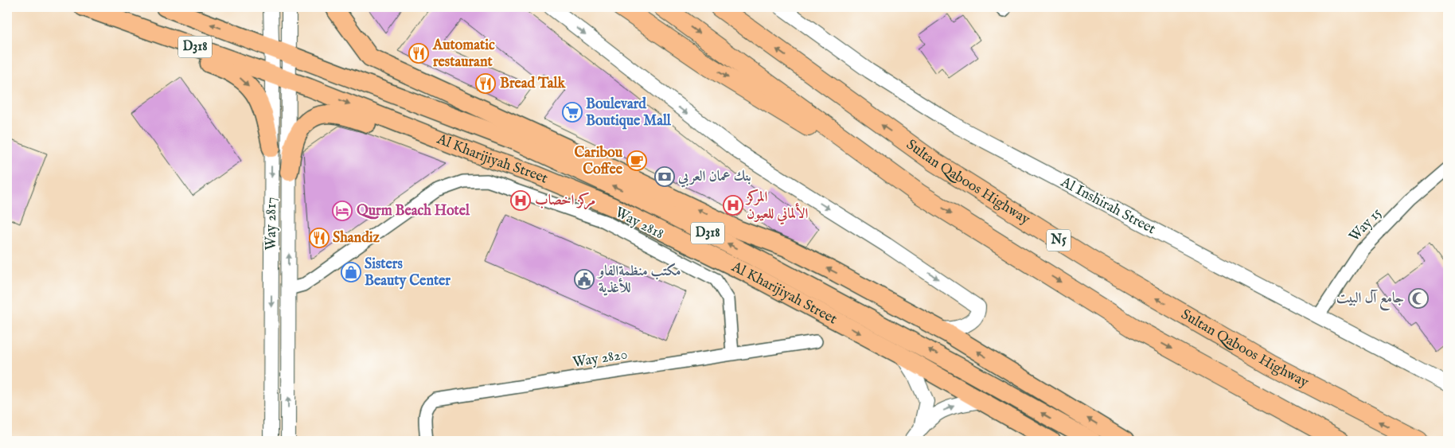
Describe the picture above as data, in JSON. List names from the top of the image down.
{
  "streets": {
    "highway": ["Sultan Qaboos Highway", "N5"],
    "main road": ["D318", "Al Kharijiyah Street"],
    "street": [
      "Al Inshirah Street",
      "Way 2817",
      "Way 2818",
      "Way 15",
      "Way 2820"
    ]
  },
  "crossings": [
    ["Al Kharijiyah Street", "Way 2817"],
    ["Al Inshirah Street", "Way 15"],
    ["Way 2817", "Way 2818"],
    ["Way 2818", "Way 2820"]
  ],
  "places": {
    "restaurant": ["Automatic restaurant", "Bread Talk", "Shandiz"],
    "supermarket": ["Boulevard Boutique Mall"],
    "cafe": ["Caribou Coffee"],
    "bank": ["بنك عمان العربي"],
    "hospital": ["مركز اخصاب", "المركز الألماني للعيون"],
    "hotel": ["Qurm Beach Hotel"],
    "shop": ["Sisters Beauty Center"],
    "public building": ["مكتب منظمةالفاو للأغذية"],
    "mosque": ["جامع آل البيت"]
  }
}
